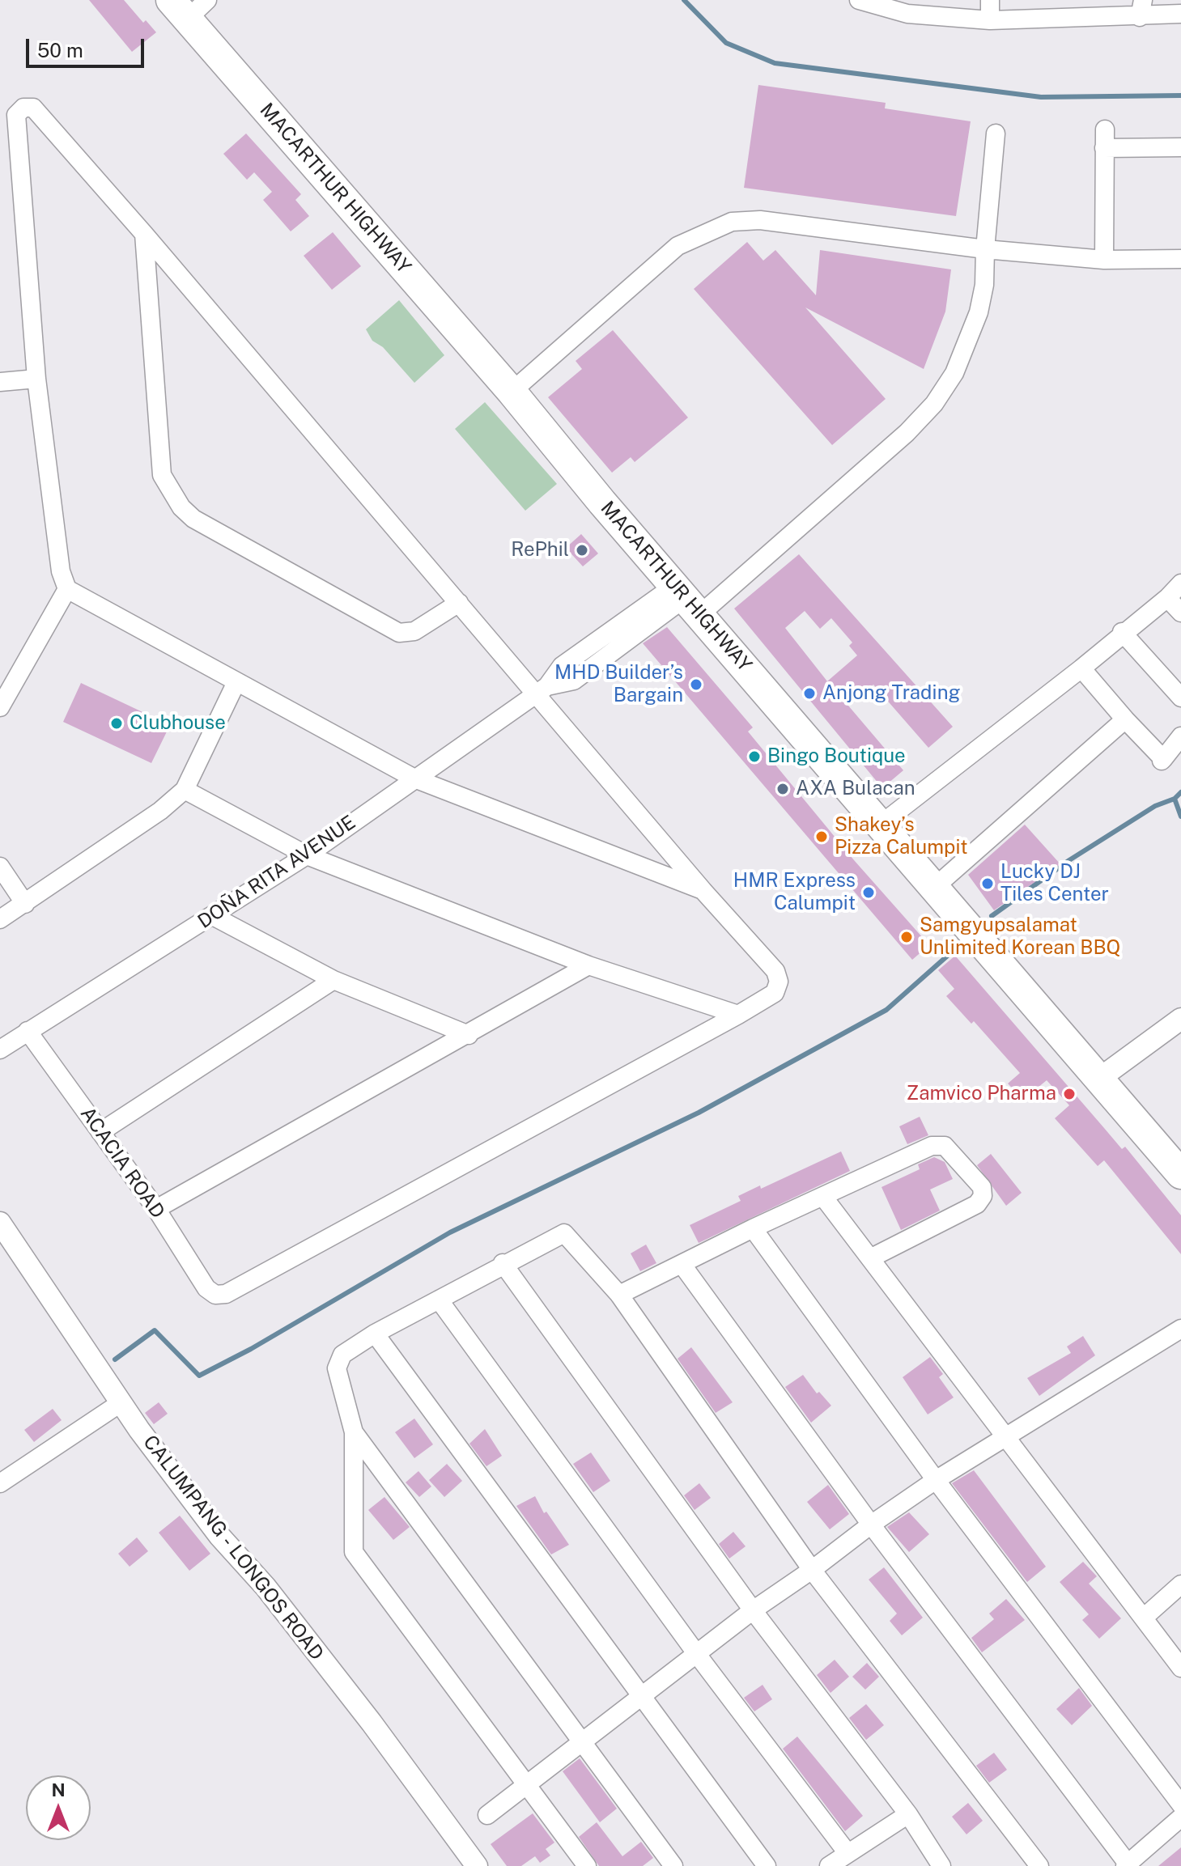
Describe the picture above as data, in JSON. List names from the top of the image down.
{
  "streets": {
    "highway": ["MACARTHUR HIGHWAY"],
    "street": ["DOÑA RITA AVENUE", "ACACIA ROAD", "CALUMPANG - LONGOS ROAD"]
  },
  "crossings": [
    ["MACARTHUR HIGHWAY", "DOÑA RITA AVENUE"],
    ["DOÑA RITA AVENUE", "ACACIA ROAD"]
  ],
  "places": [
    "RePhil",
    "MHD Builder’s Bargain",
    "Anjong Trading",
    "Clubhouse",
    "Bingo Boutique",
    "AXA Bulacan",
    "Shakey’s Pizza Calumpit",
    "Lucky DJ Tiles Center",
    "HMR Express Calumpit",
    "Samgyupsalamat Unlimited Korean BBQ",
    "Zamvico Pharma"
  ],
  "scale_bar": "50 m",
  "north": "top"
}
